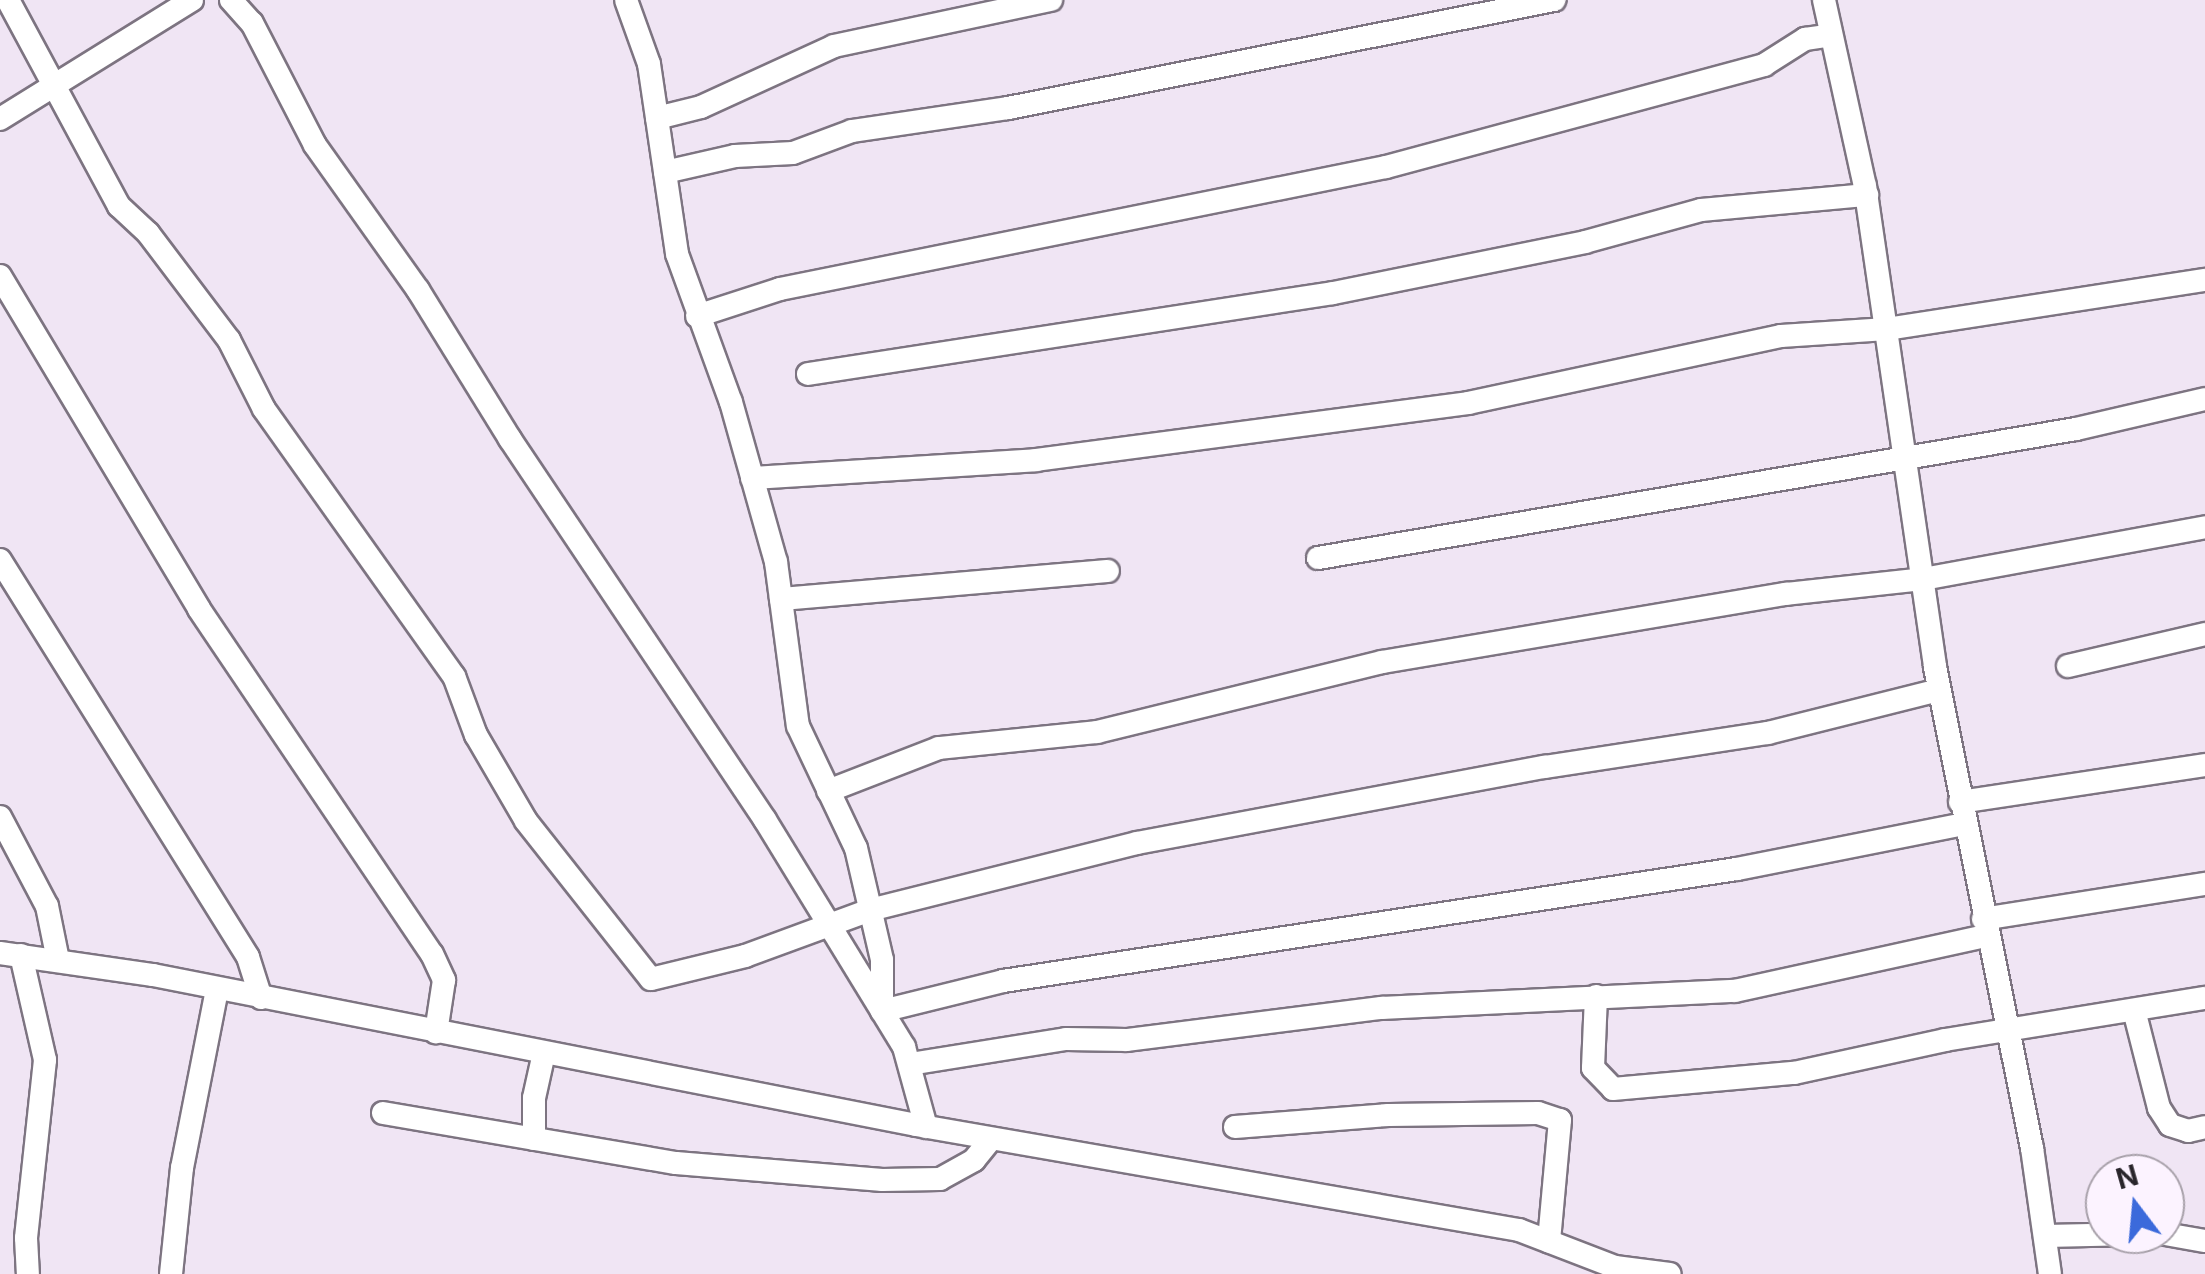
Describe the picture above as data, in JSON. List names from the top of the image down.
{
  "north": "top"
}
